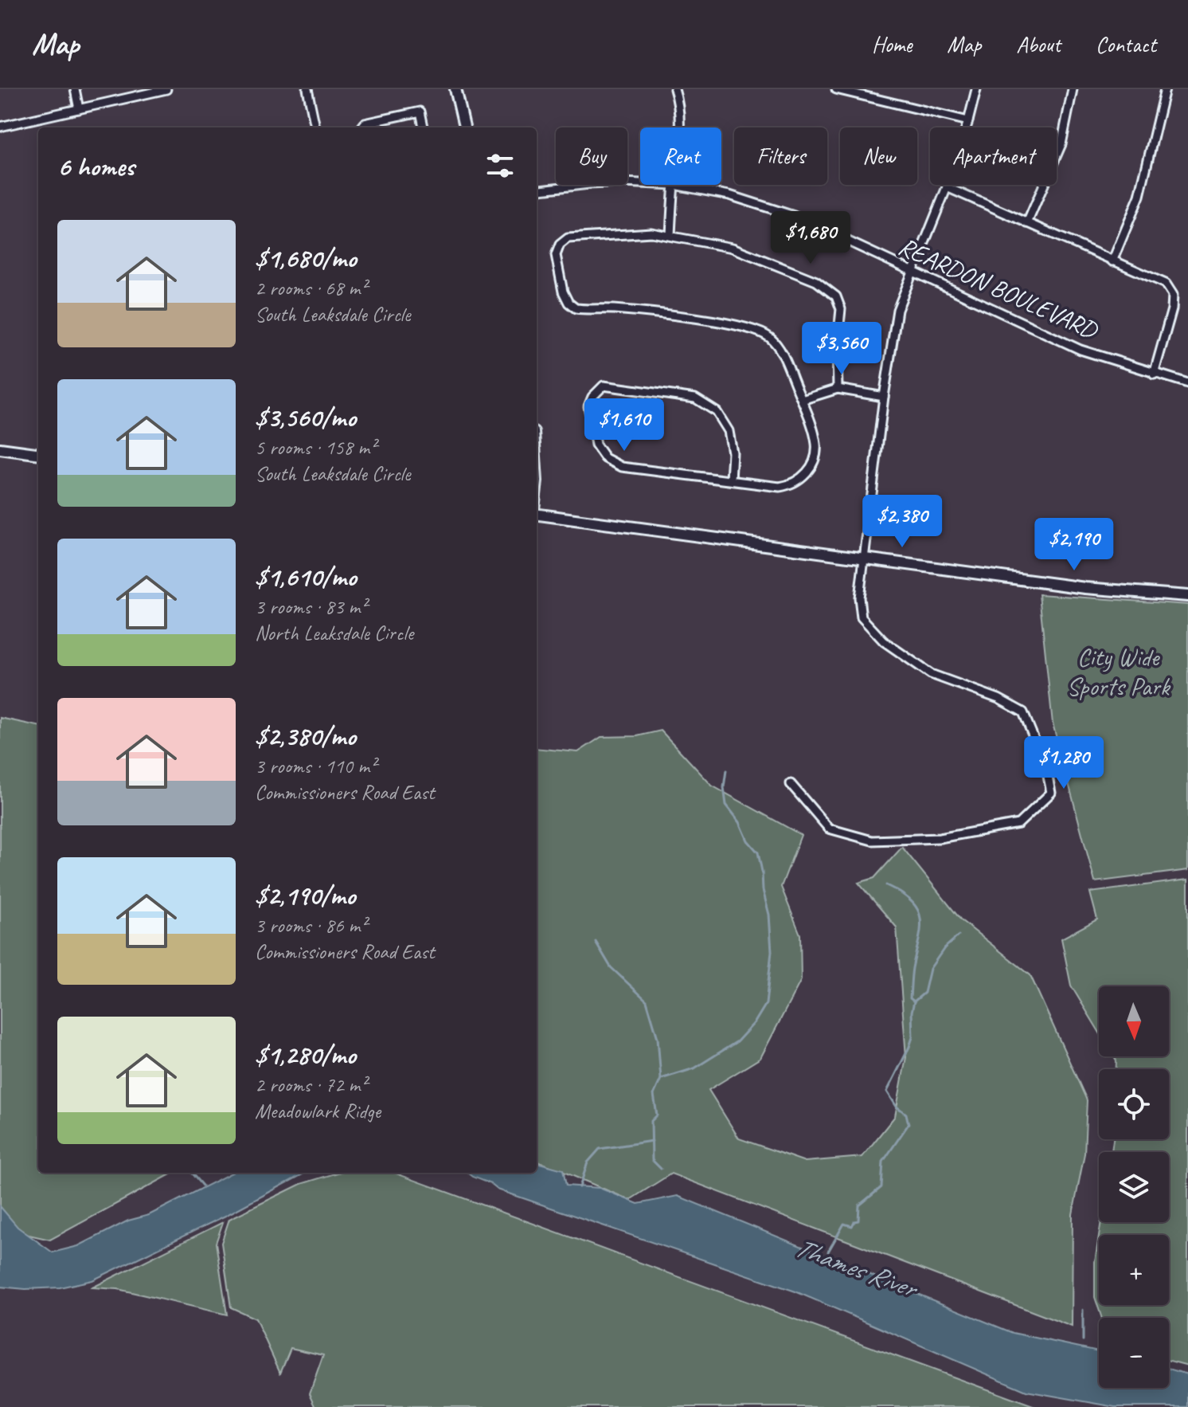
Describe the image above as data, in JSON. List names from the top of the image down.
{
  "streets": {
    "street": ["REARDON BOULEVARD"]
  },
  "water": ["Thames River"],
  "parks": ["City Wide Sports Park"],
  "north": "bottom",
  "page": {
    "header": "Map",
    "nav": [
      "Home",
      "Map",
      "About",
      "Contact"
    ],
    "chip": [
      "Buy",
      "Rent",
      "Filters",
      "New",
      "Apartment"
    ],
    "heading": "6 homes",
    "list": [
      {
        "name": "$1,680/mo",
        "note": "2 rooms · 68 m² · South Leaksdale Circle"
      },
      {
        "name": "$3,560/mo",
        "note": "5 rooms · 158 m² · South Leaksdale Circle"
      },
      {
        "name": "$1,610/mo",
        "note": "3 rooms · 83 m² · North Leaksdale Circle"
      },
      {
        "name": "$2,380/mo",
        "note": "3 rooms · 110 m² · Commissioners Road East"
      },
      {
        "name": "$2,190/mo",
        "note": "3 rooms · 86 m² · Commissioners Road East"
      },
      {
        "name": "$1,280/mo",
        "note": "2 rooms · 72 m² · Meadowlark Ridge"
      }
    ],
    "price": [
      "$1,680",
      "$3,560",
      "$1,610",
      "$2,380",
      "$2,190",
      "$1,280"
    ],
    "map_buttons": ["+", "−"]
  }
}
